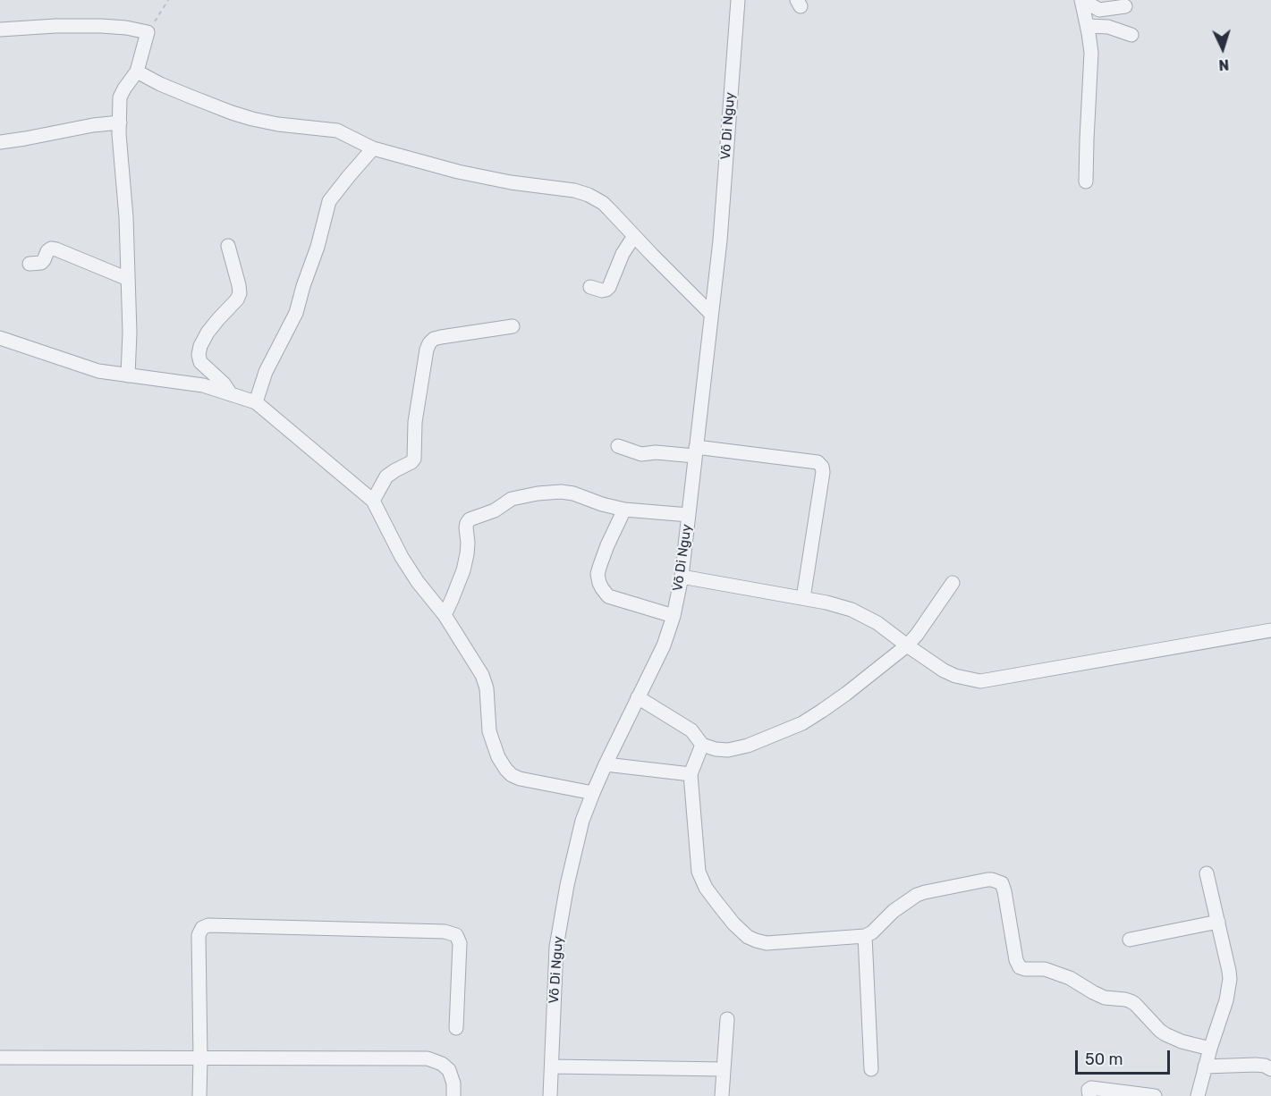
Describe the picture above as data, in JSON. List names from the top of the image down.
{
  "streets": {
    "street": ["Võ Di Nguy"]
  },
  "scale_bar": "50 m",
  "north": "bottom"
}
